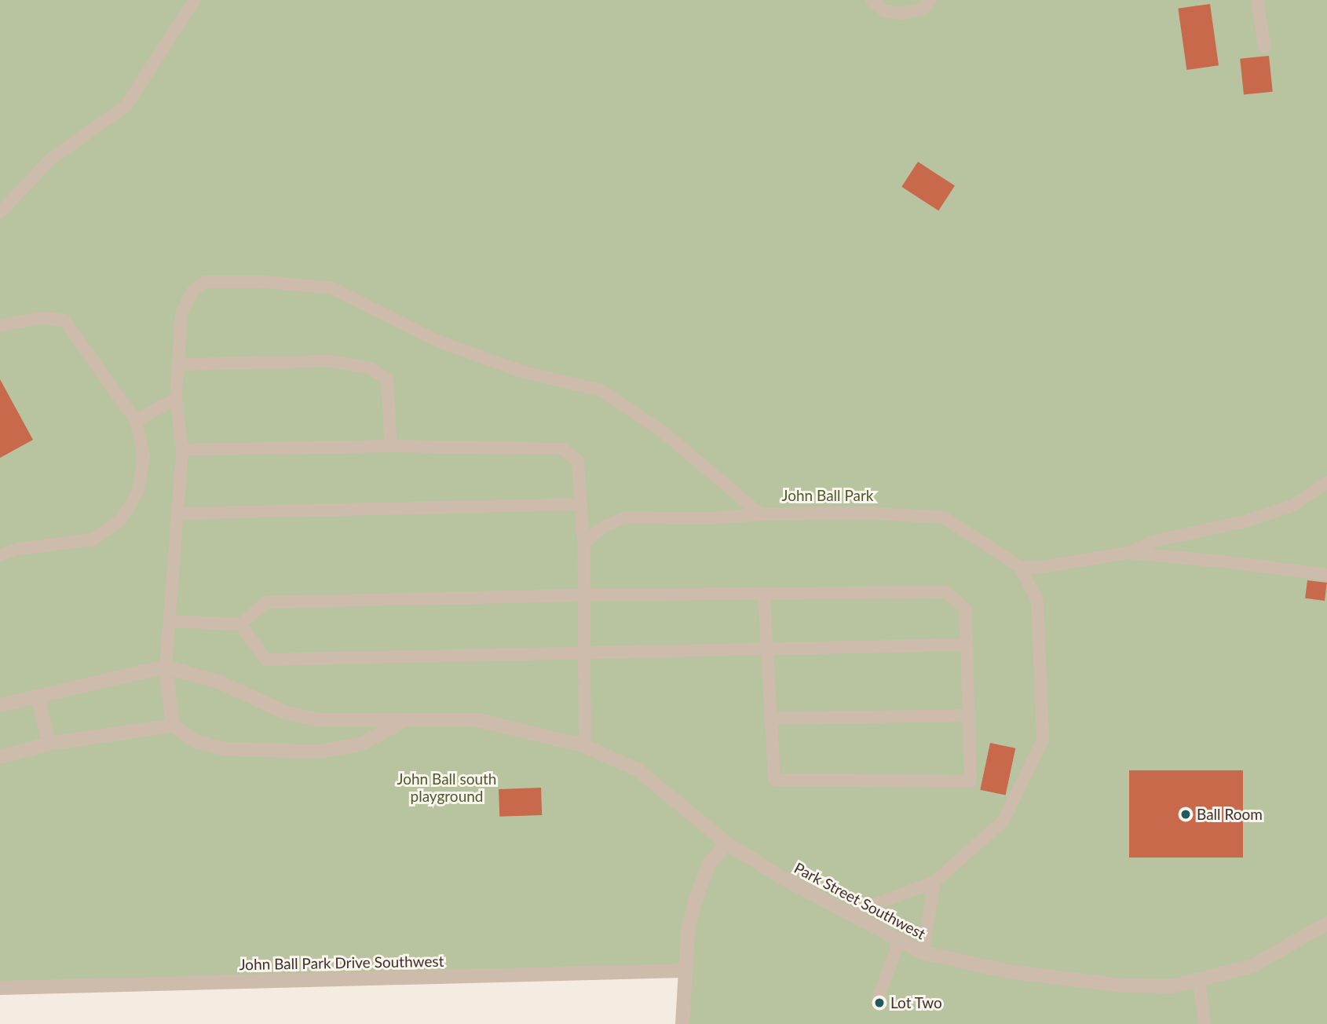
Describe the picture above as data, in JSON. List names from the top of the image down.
{
  "streets": {
    "street": ["Park Street Southwest", "John Ball Park Drive Southwest"]
  },
  "parks": ["John Ball Park", "John Ball south playground"],
  "places": ["Ball Room", "Lot Two"]
}
